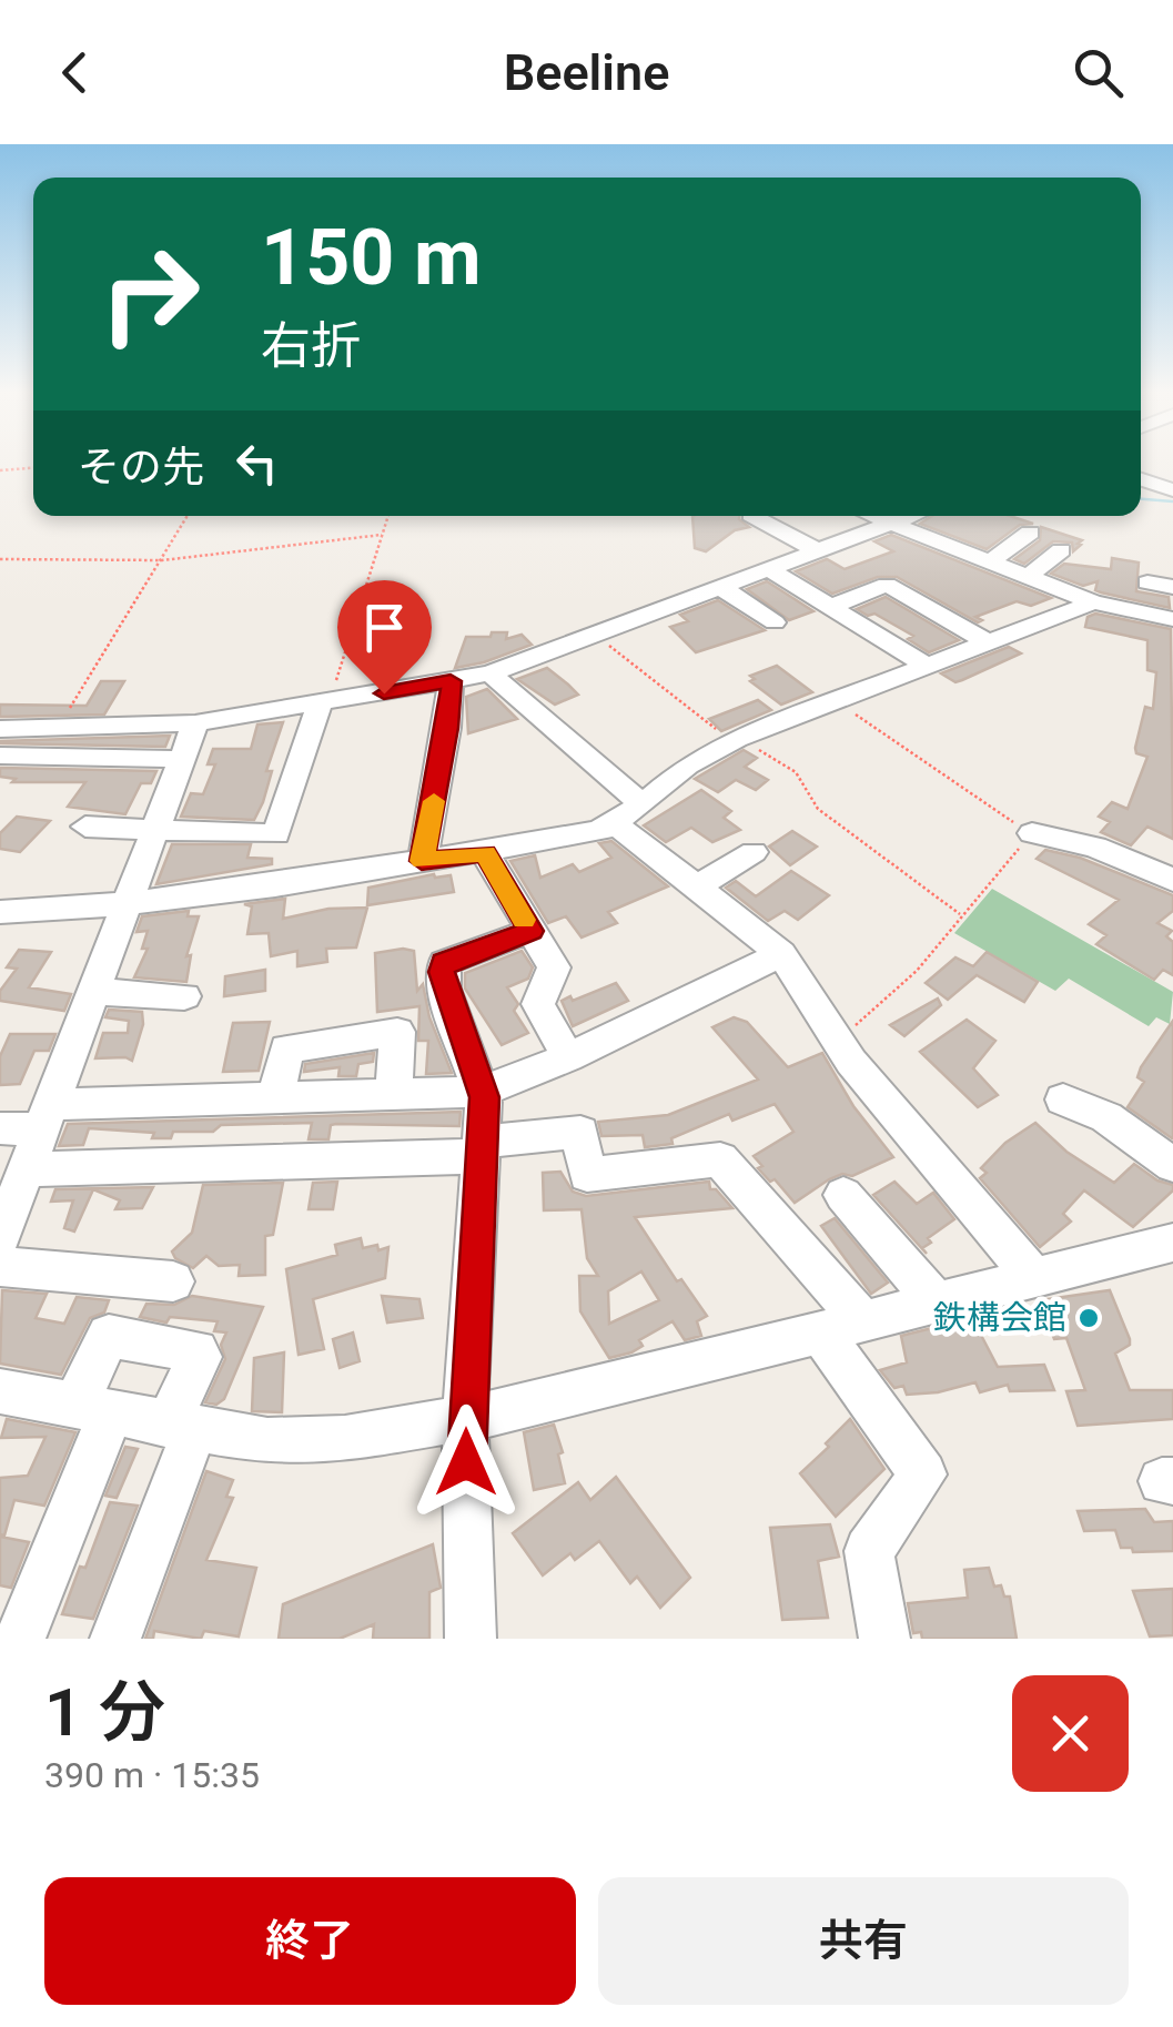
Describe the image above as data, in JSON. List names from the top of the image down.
{
  "places": ["鉄構会館"],
  "page": {
    "header": "Beeline",
    "turn": ["150 m", "右折"],
    "then": "その先",
    "heading": ["1 分", "390 m · 15:35"],
    "buttons": ["終了", "共有"]
  }
}
